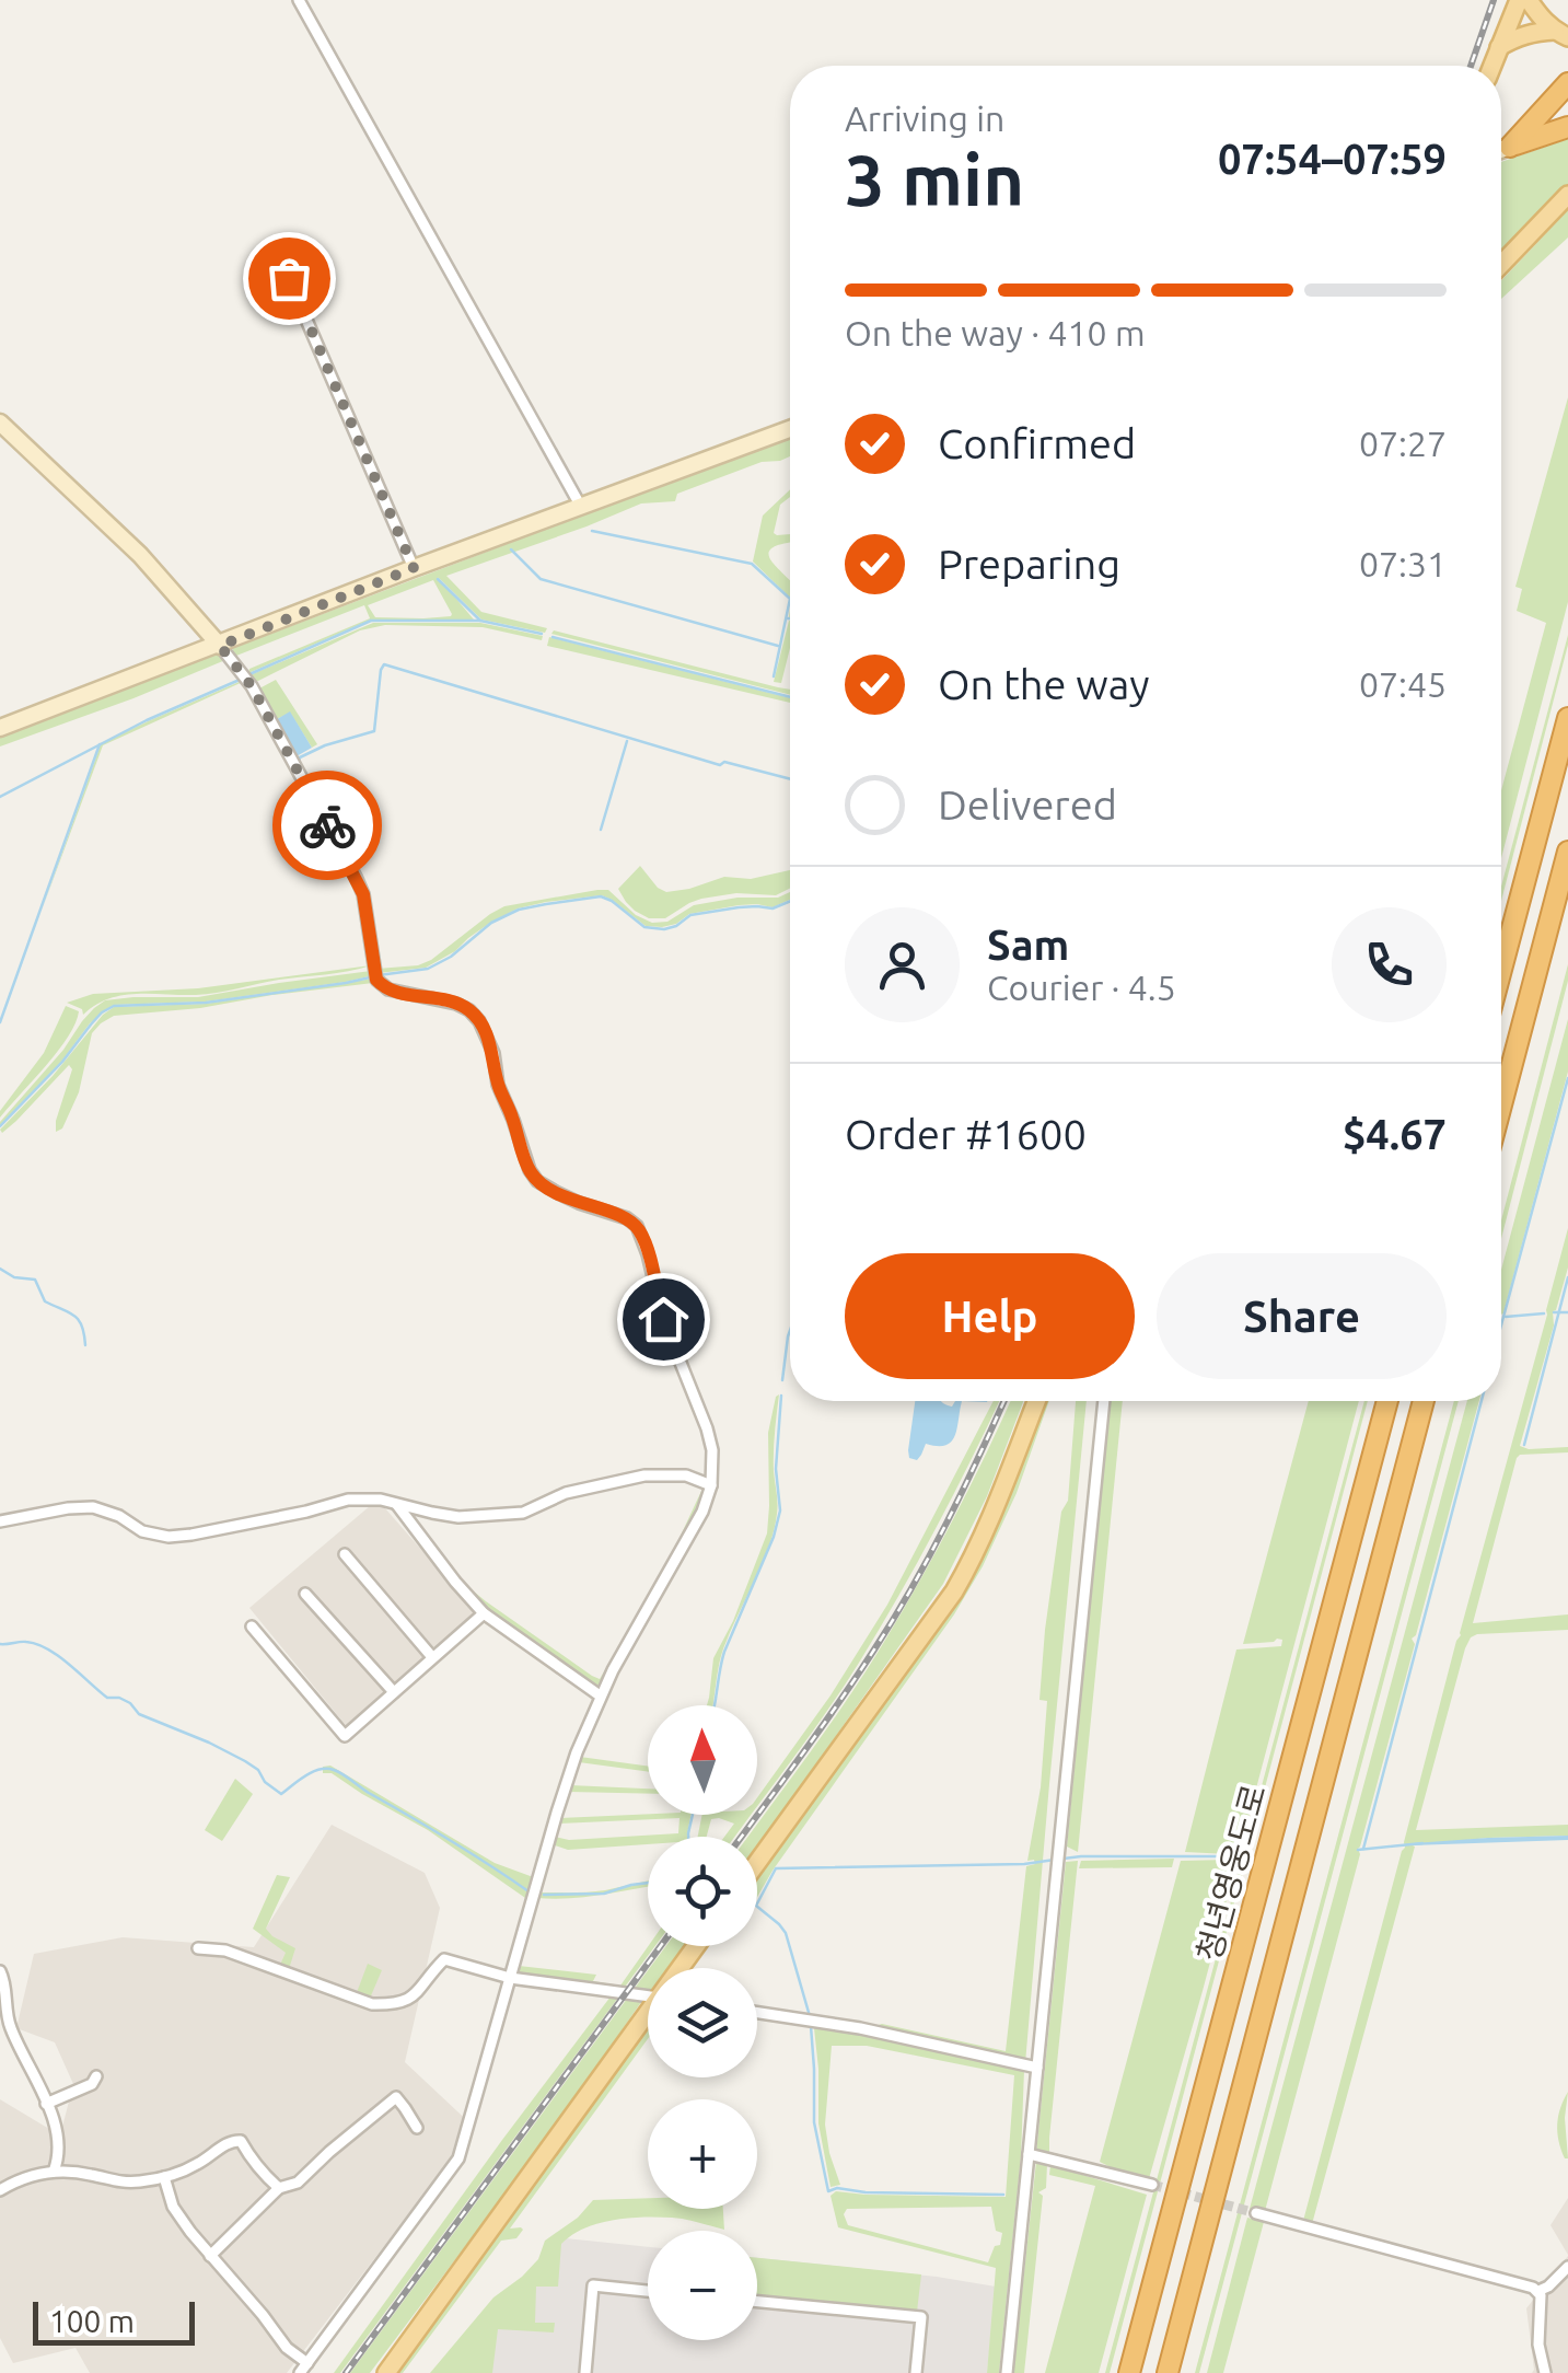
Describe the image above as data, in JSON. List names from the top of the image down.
{
  "streets": {
    "highway": ["청년영웅도로"]
  },
  "scale_bar": "100 m",
  "north": "top",
  "page": {
    "heading": ["3 min", "Arriving in", "07:54–07:59"],
    "panel": [
      "Sam",
      "Courier · 4.5",
      "Order #1600",
      "$4.67"
    ],
    "bar": "On the way · 410 m",
    "list": [
      ["Confirmed", "07:27"],
      ["Preparing", "07:31"],
      ["On the way", "07:45"],
      "Delivered"
    ],
    "buttons": ["Help", "Share"],
    "map_buttons": ["+", "−"],
    "scale": "100 m"
  }
}
